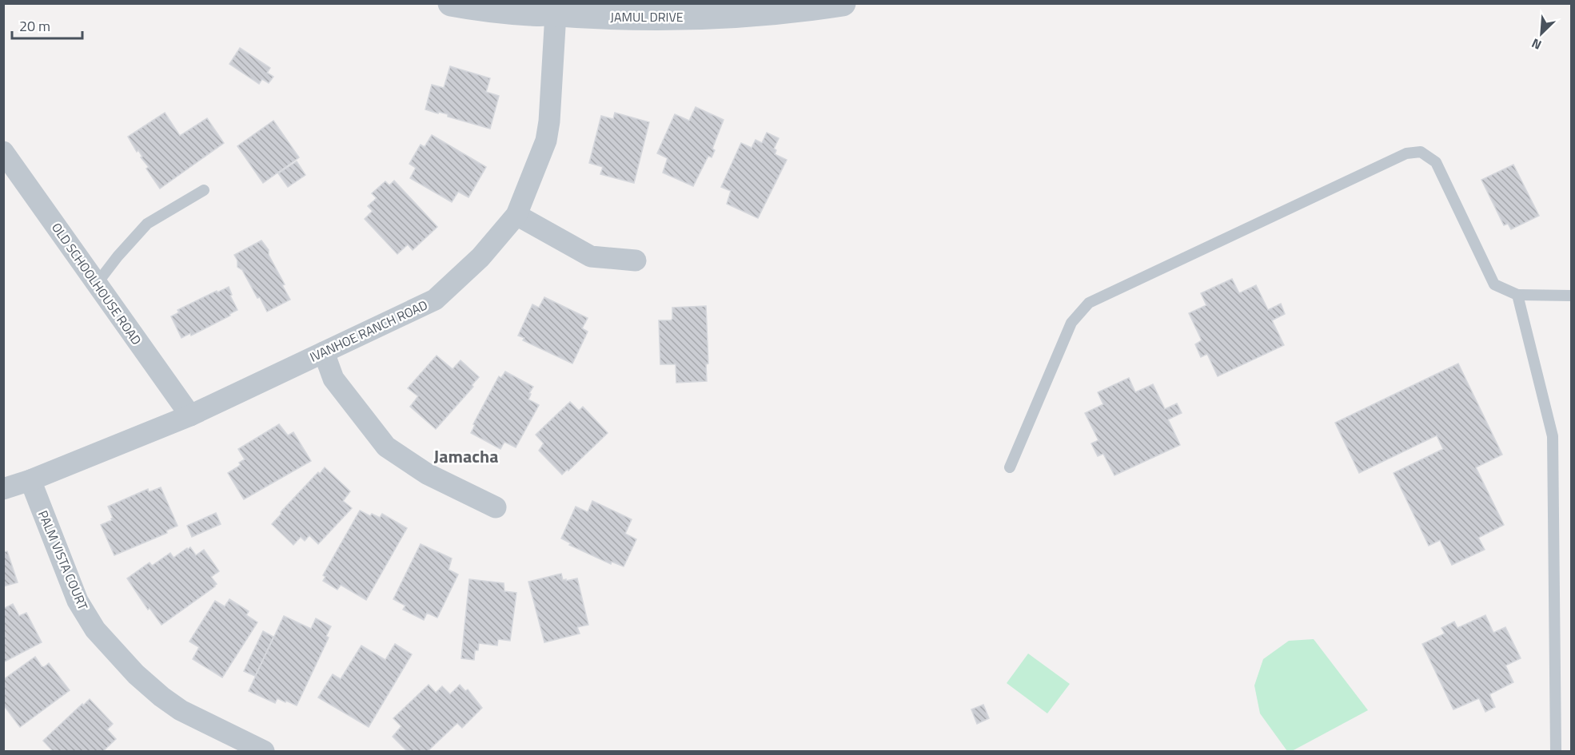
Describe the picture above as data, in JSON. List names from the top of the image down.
{
  "streets": {
    "street": [
      "JAMUL DRIVE",
      "OLD SCHOOLHOUSE ROAD",
      "IVANHOE RANCH ROAD",
      "PALM VISTA COURT"
    ]
  },
  "crossings": [
    ["JAMUL DRIVE", "IVANHOE RANCH ROAD"],
    ["OLD SCHOOLHOUSE ROAD", "IVANHOE RANCH ROAD"],
    ["IVANHOE RANCH ROAD", "PALM VISTA COURT"]
  ],
  "districts": ["Jamacha"],
  "scale_bar": "20 m",
  "north": "bottom left"
}
